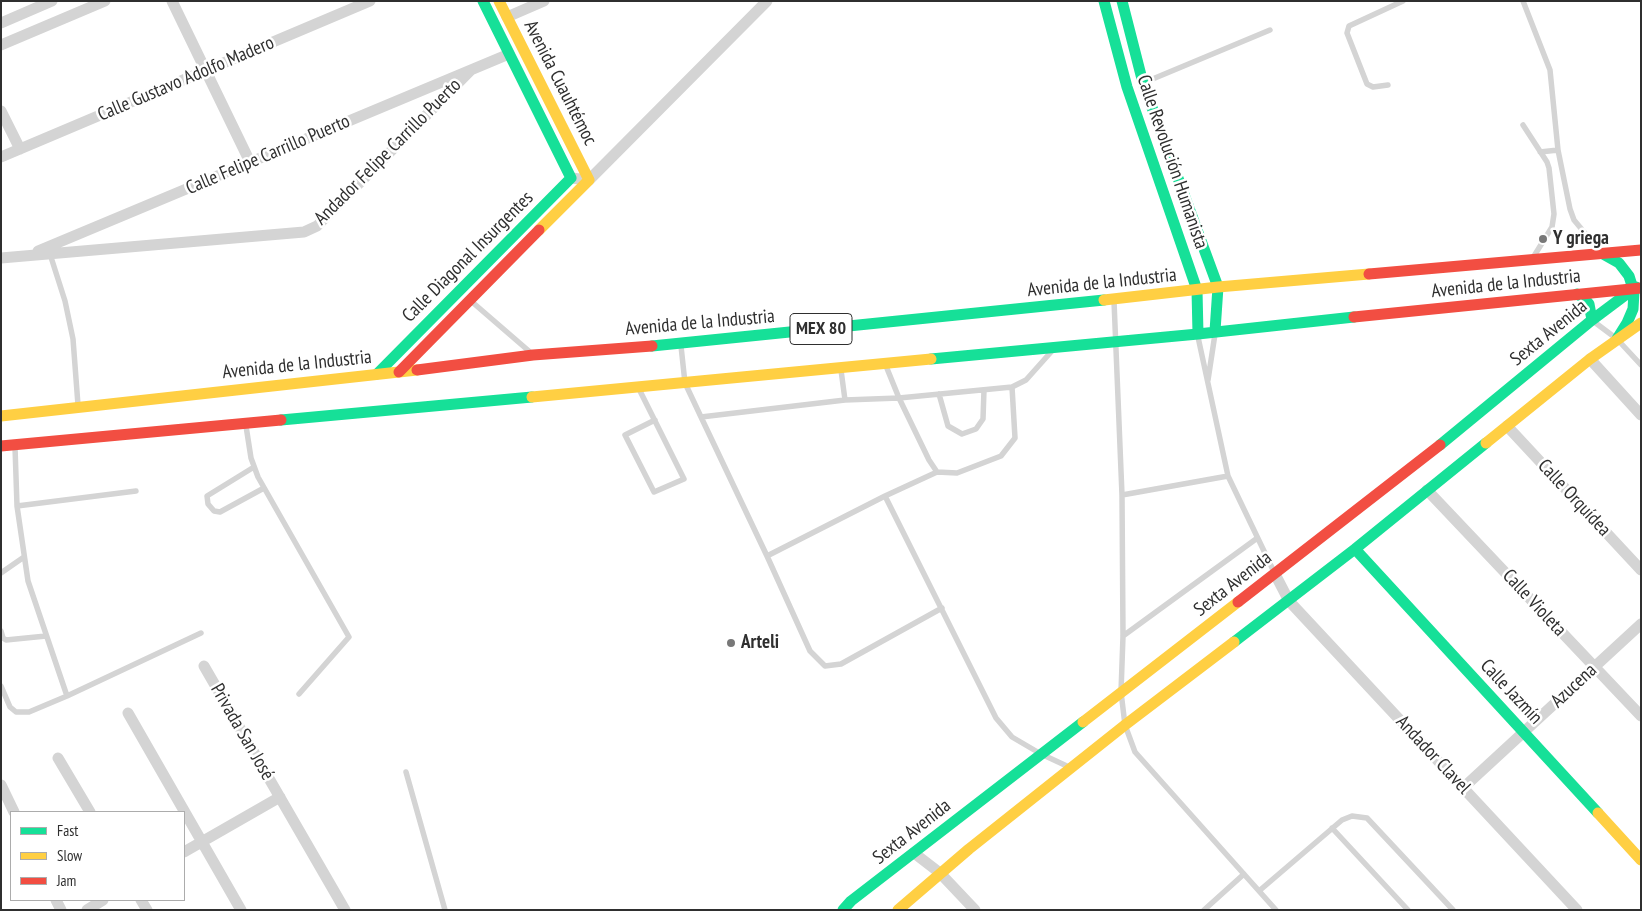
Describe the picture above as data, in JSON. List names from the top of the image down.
{
  "streets": {
    "main road": [
      "Avenida Cuauhtémoc",
      "Calle Revolución Humanista",
      "Calle Diagonal Insurgentes",
      "Avenida de la Industria",
      "MEX 80",
      "Sexta Avenida",
      "Calle Jazmín"
    ],
    "street": [
      "Calle Gustavo Adolfo Madero",
      "Andador Felipe Carrillo Puerto",
      "Calle Felipe Carrillo Puerto",
      "Calle Orquídea",
      "Calle Violeta",
      "Azucena",
      "Privada San José",
      "Andador Clavel"
    ]
  },
  "crossings": [
    ["Avenida Cuauhtémoc", "Calle Felipe Carrillo Puerto"],
    ["Avenida Cuauhtémoc", "Calle Diagonal Insurgentes"],
    ["Andador Felipe Carrillo Puerto", "Calle Felipe Carrillo Puerto"],
    ["Calle Revolución Humanista", "Avenida de la Industria"],
    ["Calle Diagonal Insurgentes", "Avenida de la Industria"],
    ["Avenida de la Industria", "Sexta Avenida"],
    ["Sexta Avenida", "Andador Clavel"],
    ["Calle Violeta", "Azucena"],
    ["Azucena", "Calle Jazmín"],
    ["Azucena", "Andador Clavel"]
  ],
  "places": ["Y griega", "Arteli"],
  "legend": ["Fast", "Slow", "Jam"]
}
